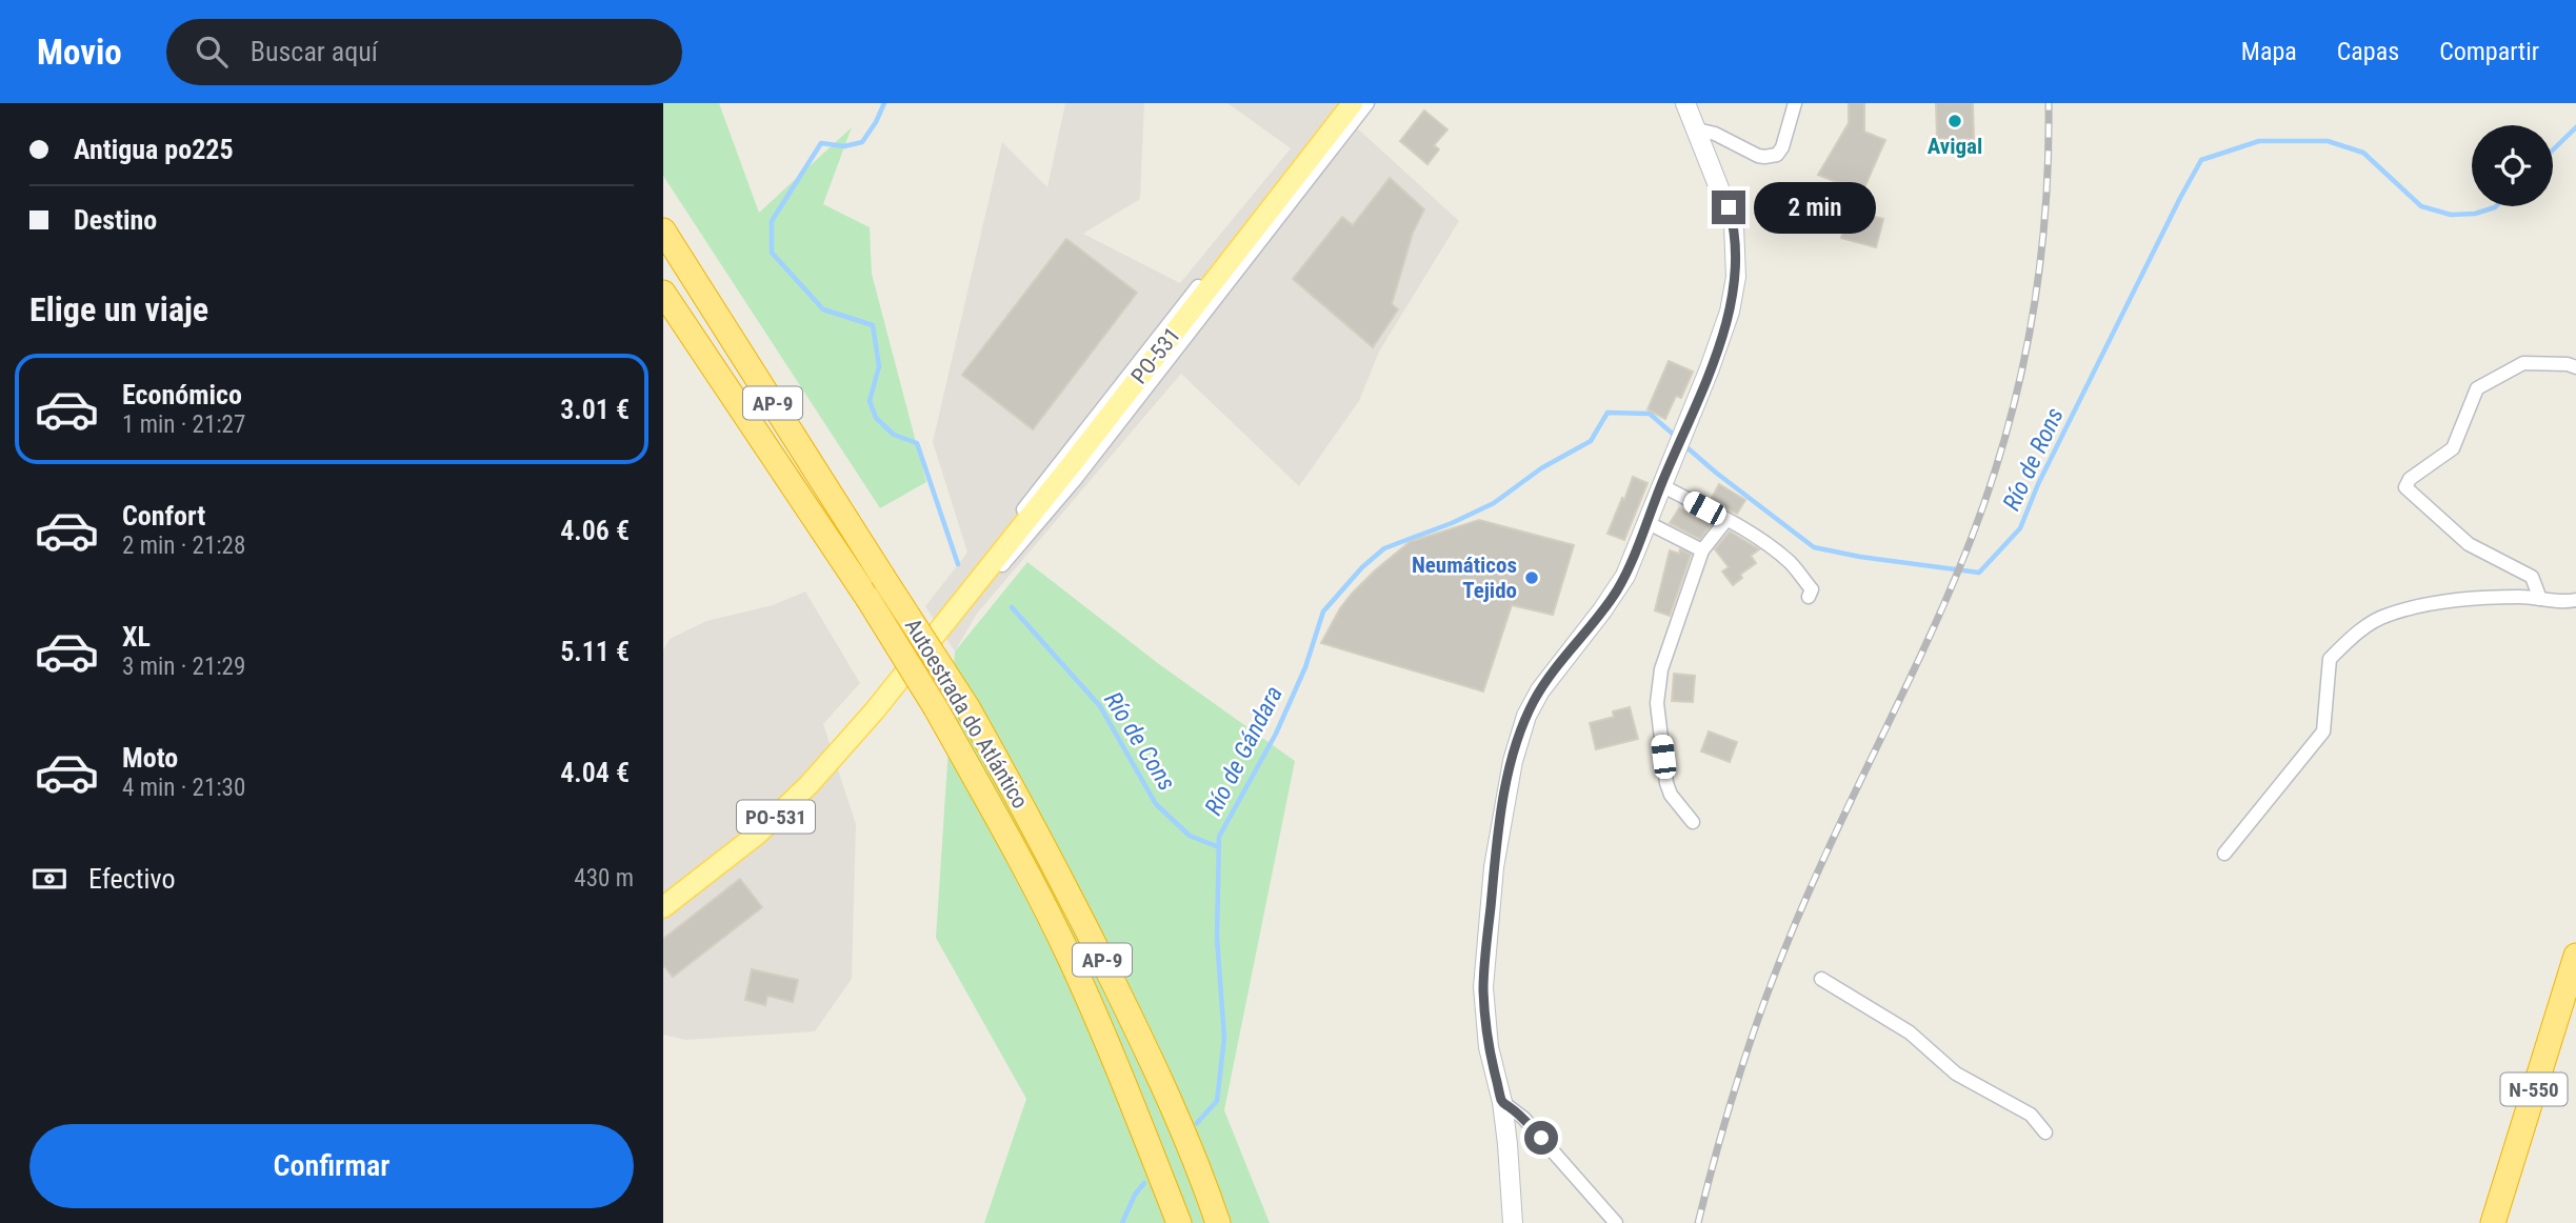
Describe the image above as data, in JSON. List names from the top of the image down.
{
  "streets": {
    "highway": ["AP-9", "Autoestrada do Atlántico", "N-550"],
    "main road": ["PO-531"]
  },
  "water": ["Río de Rons", "Río de Cons", "Río de Gándara"],
  "places": ["Avigal", "Neumáticos Tejido"],
  "page": {
    "header": "Movio",
    "search": "Buscar aquí",
    "nav": ["Mapa", "Capas", "Compartir"],
    "banner": ["Antigua po225", "Destino"],
    "bubble": "2 min",
    "heading": "Elige un viaje",
    "list": [
      {
        "name": "Económico",
        "note": "1 min · 21:27",
        "value": "3.01 €"
      },
      {
        "name": "Confort",
        "note": "2 min · 21:28",
        "value": "4.06 €"
      },
      {
        "name": "XL",
        "note": "3 min · 21:29",
        "value": "5.11 €"
      },
      {
        "name": "Moto",
        "note": "4 min · 21:30",
        "value": "4.04 €"
      }
    ],
    "pay": ["Efectivo", "430 m"],
    "buttons": "Confirmar"
  }
}
